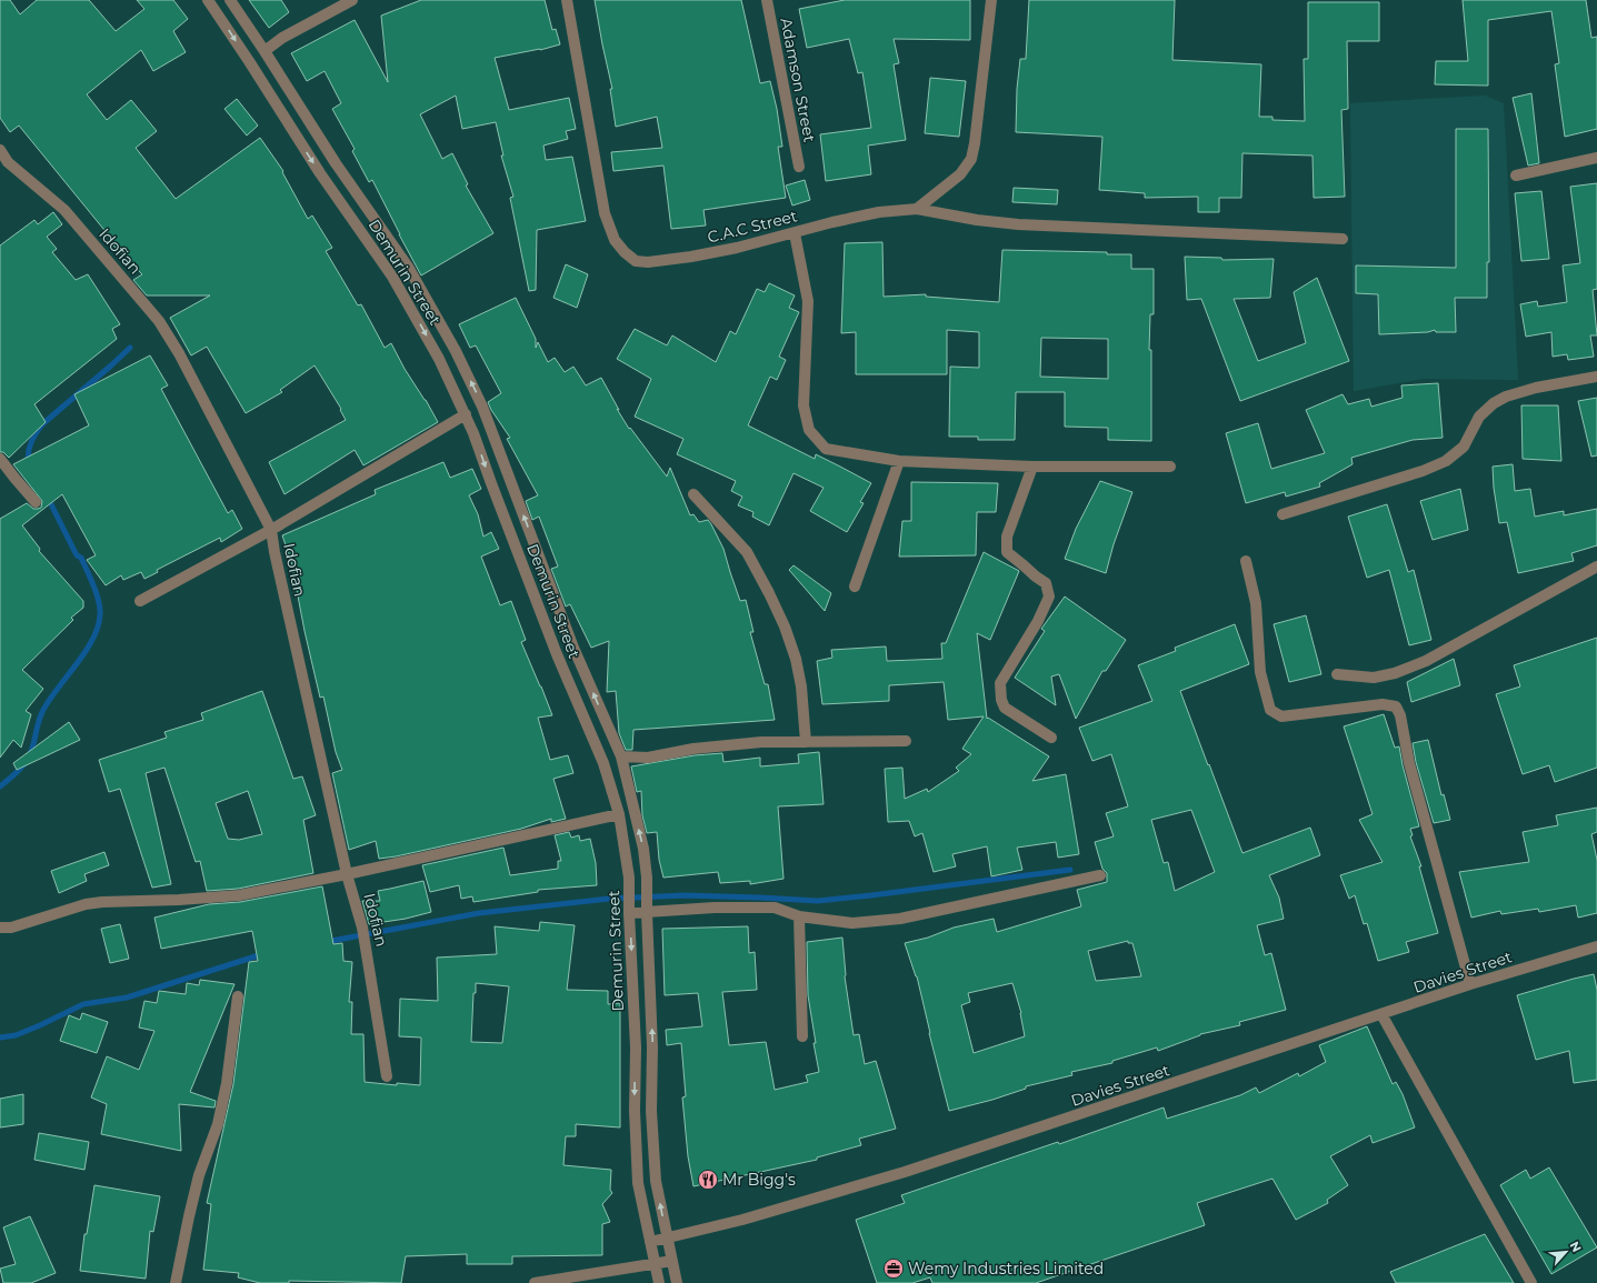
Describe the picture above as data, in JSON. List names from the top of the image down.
{
  "streets": {
    "street": [
      "Adamson Street",
      "C.A.C Street",
      "Idofian",
      "Demurin Street",
      "Davies Street"
    ]
  },
  "crossings": [
    ["Demurin Street", "Davies Street"]
  ],
  "places": {
    "restaurant": ["Mr Bigg's"],
    "office": ["Wemy Industries Limited"]
  },
  "north": "top right"
}
